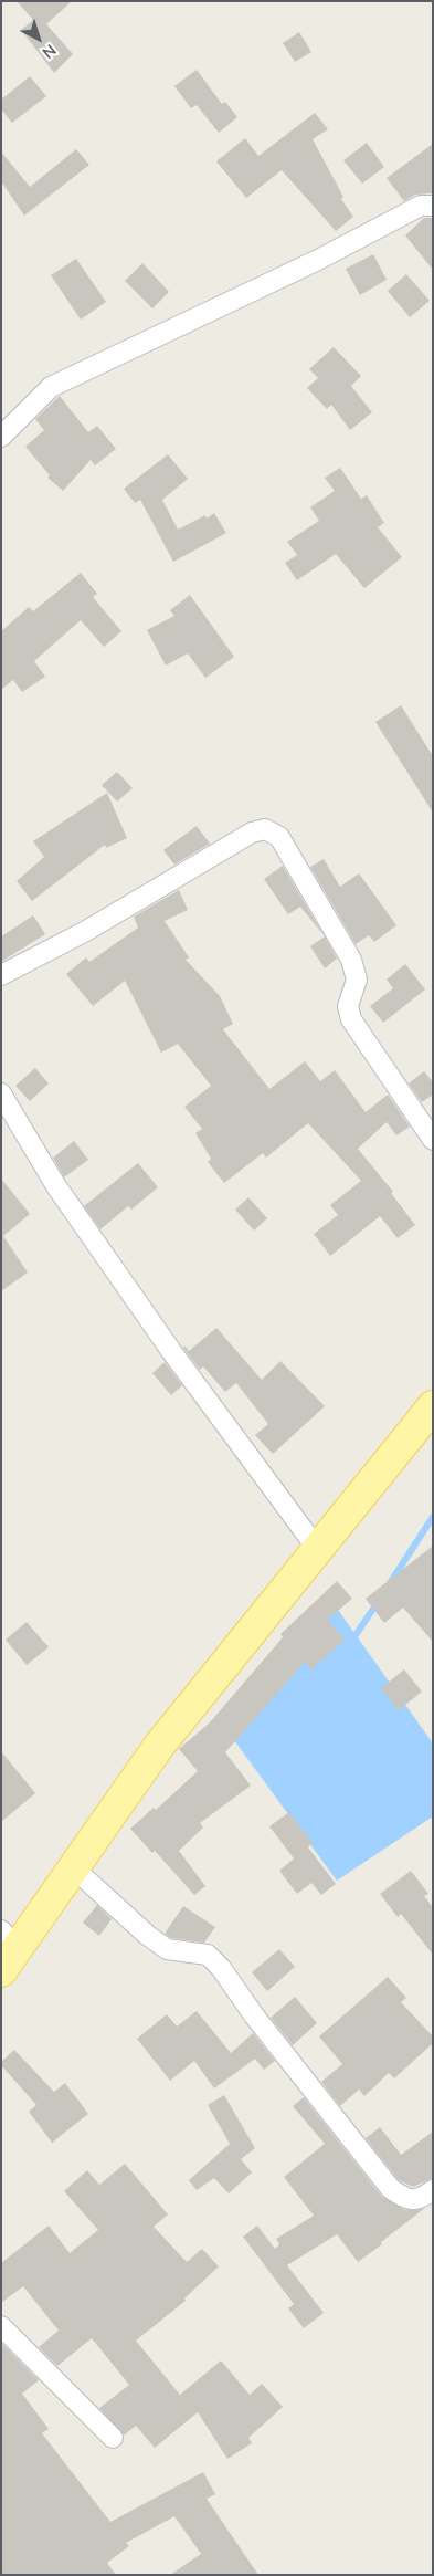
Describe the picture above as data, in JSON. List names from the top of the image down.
{
  "north": "bottom right"
}
